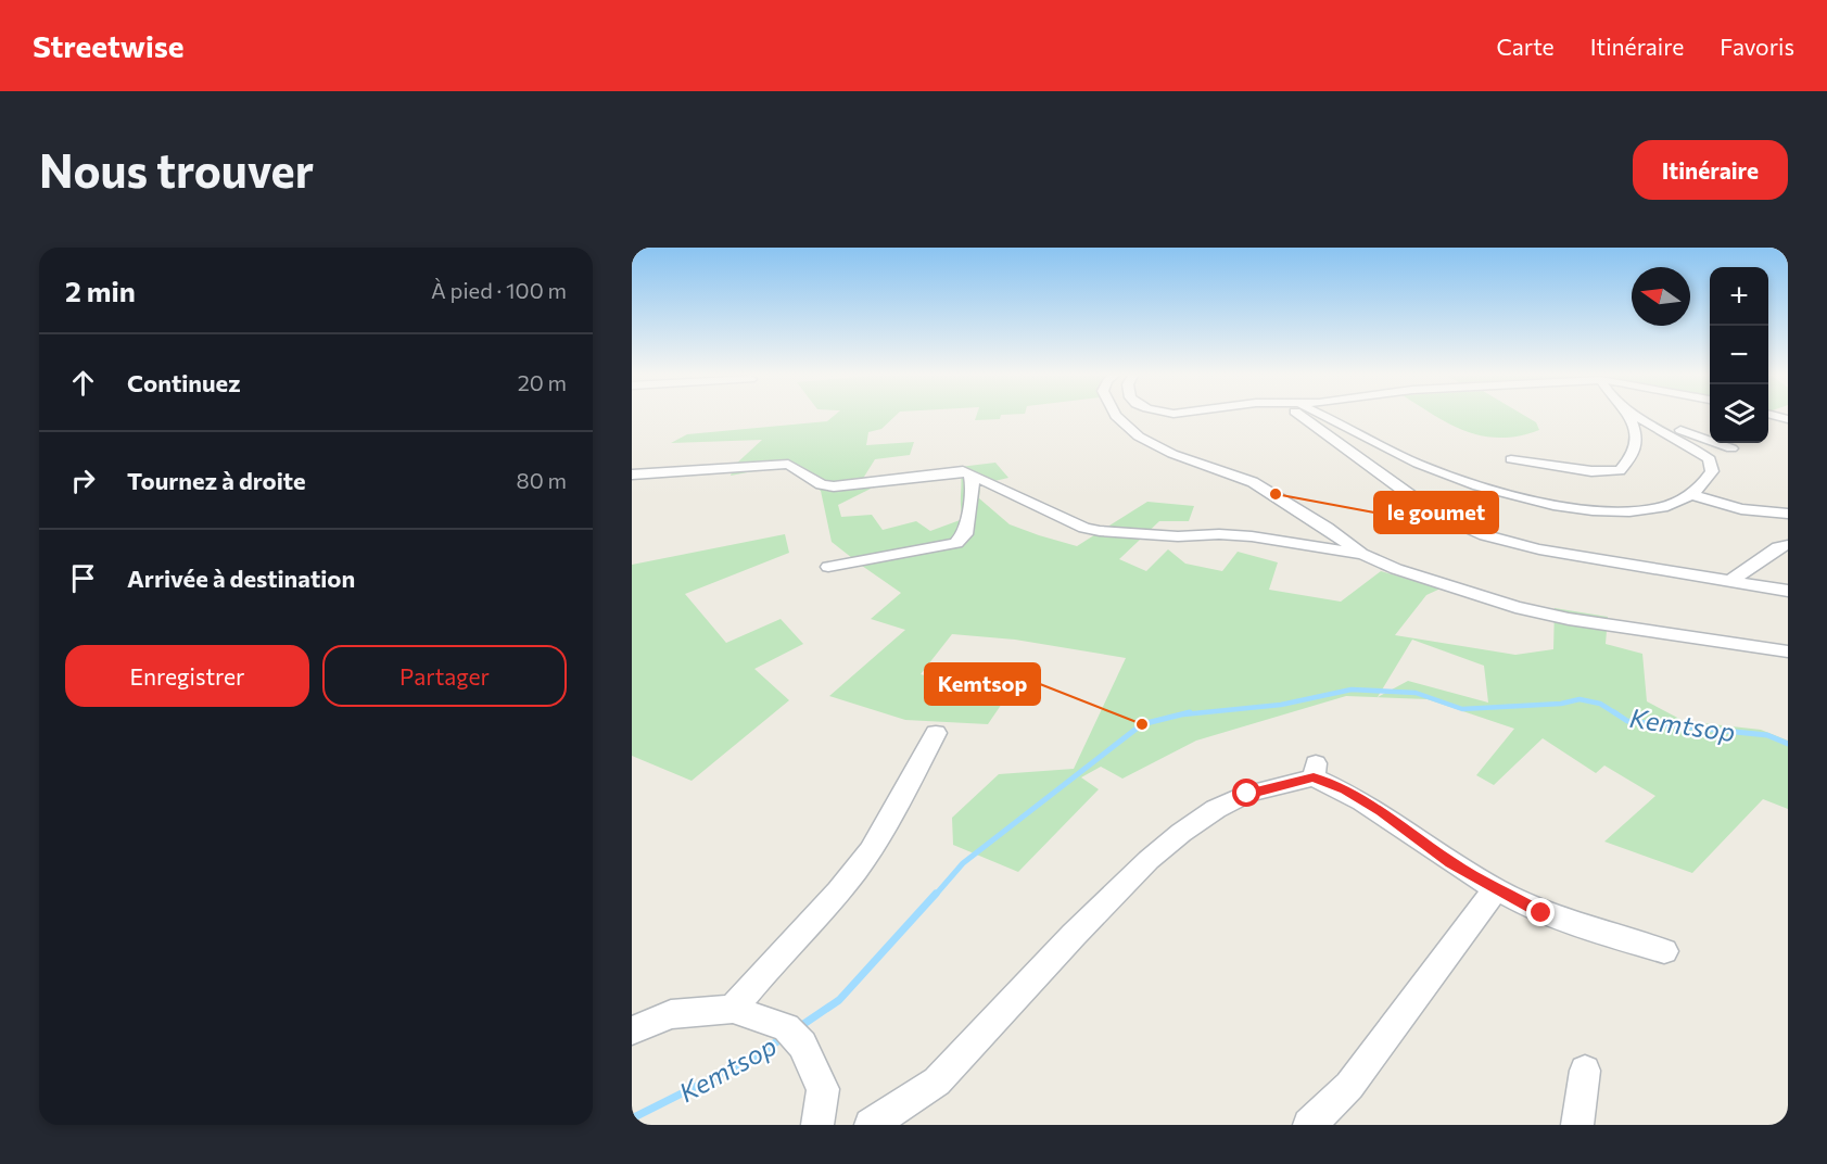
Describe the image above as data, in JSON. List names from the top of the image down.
{
  "water": ["Kemtsop"],
  "places": ["le goumet", "Kemtsop"],
  "north": "left",
  "page": {
    "header": "Streetwise",
    "nav": ["Carte", "Itinéraire", "Favoris"],
    "buttons": [
      "Itinéraire",
      ["Enregistrer", "Partager"]
    ],
    "title": "Nous trouver",
    "heading": ["2 min", "À pied · 100 m"],
    "map_buttons": ["+", "−"],
    "list": [
      ["Continuez", "20 m"],
      ["Tournez à droite", "80 m"],
      "Arrivée à destination"
    ]
  }
}
